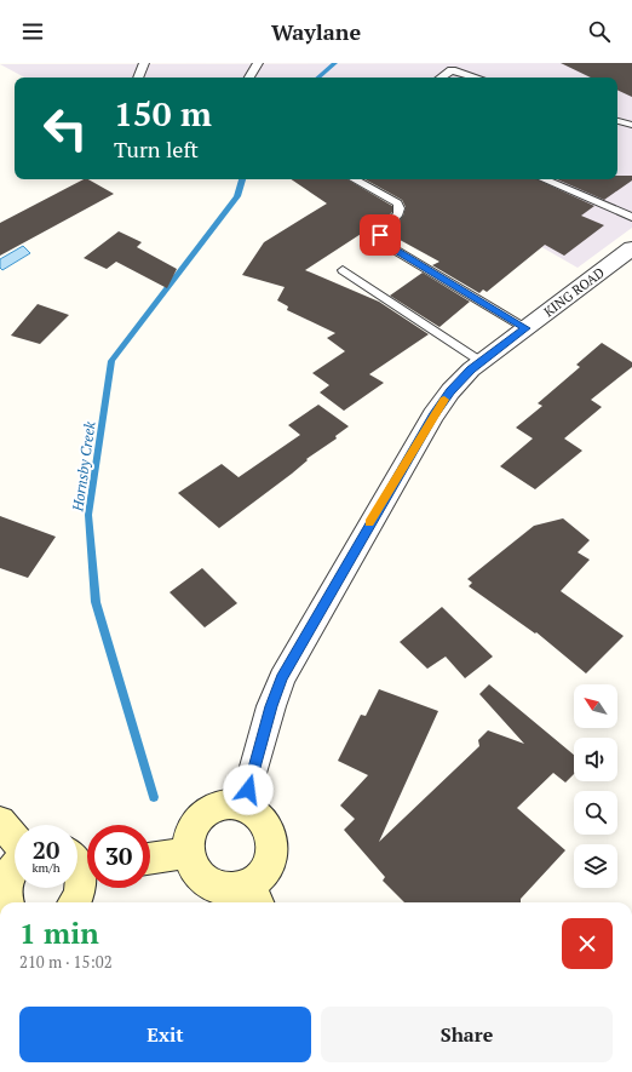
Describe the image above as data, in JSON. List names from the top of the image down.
{
  "streets": {
    "street": ["KING ROAD"]
  },
  "water": ["Hornsby Creek"],
  "north": "top left",
  "page": {
    "header": "Waylane",
    "turn": ["150 m", "Turn left"],
    "speed": "20 km/h",
    "limit": "30",
    "heading": ["1 min", "210 m · 15:02"],
    "buttons": ["Exit", "Share"]
  }
}
